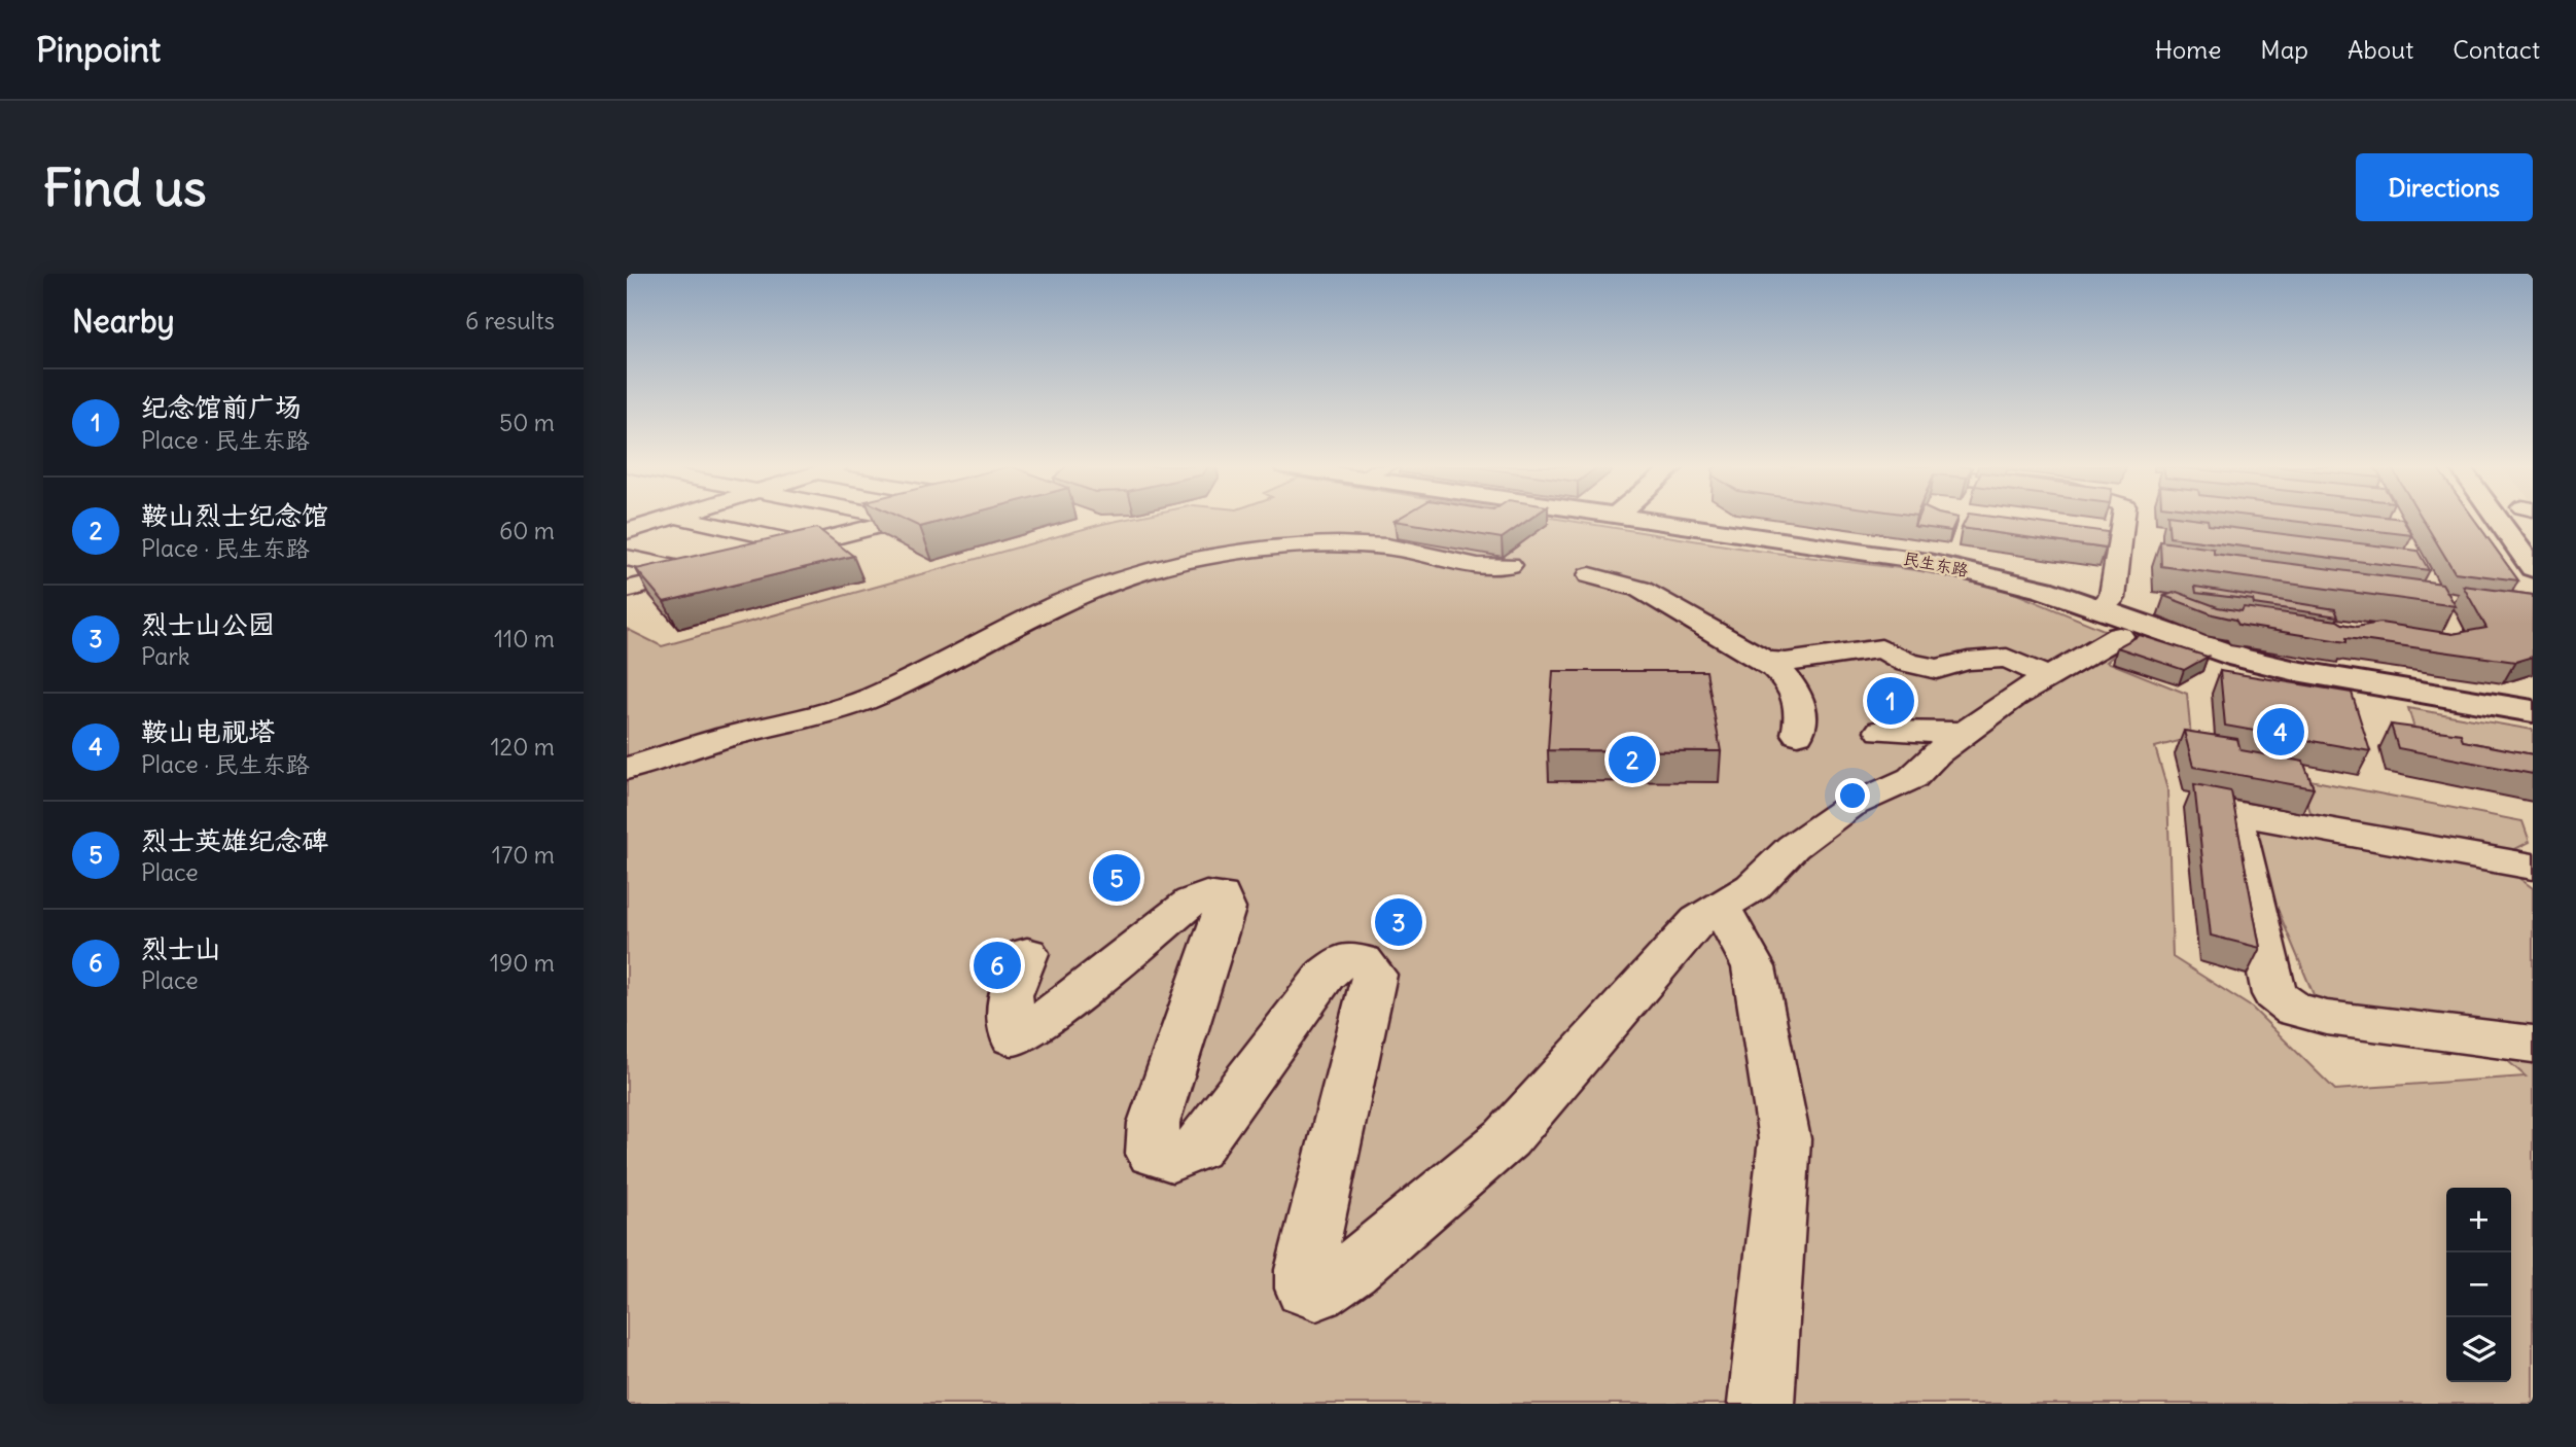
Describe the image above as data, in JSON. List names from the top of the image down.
{
  "streets": {
    "main road": ["民生东路"]
  },
  "page": {
    "header": "Pinpoint",
    "nav": [
      "Home",
      "Map",
      "About",
      "Contact"
    ],
    "buttons": "Directions",
    "title": "Find us",
    "heading": ["Nearby", "6 results"],
    "list": [
      {
        "mark": "1",
        "name": "纪念馆前广场",
        "note": "Place · 民生东路",
        "value": "50 m"
      },
      {
        "mark": "2",
        "name": "鞍山烈士纪念馆",
        "note": "Place · 民生东路",
        "value": "60 m"
      },
      {
        "mark": "3",
        "name": "烈士山公园",
        "note": "Park",
        "value": "110 m"
      },
      {
        "mark": "4",
        "name": "鞍山电视塔",
        "note": "Place · 民生东路",
        "value": "120 m"
      },
      {
        "mark": "5",
        "name": "烈士英雄纪念碑",
        "note": "Place",
        "value": "170 m"
      },
      {
        "mark": "6",
        "name": "烈士山",
        "note": "Place",
        "value": "190 m"
      }
    ],
    "pins": [
      "1",
      "4",
      "2",
      "5",
      "3",
      "6"
    ],
    "map_buttons": ["+", "−"]
  }
}
